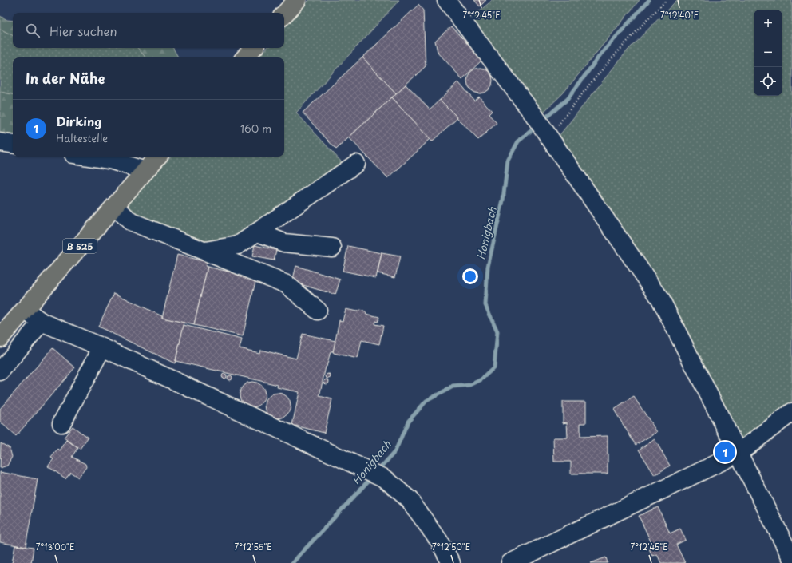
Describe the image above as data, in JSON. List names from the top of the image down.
{
  "streets": {
    "main road": ["B 525"]
  },
  "water": ["Honigbach"],
  "page": {
    "map_buttons": ["+", "−"],
    "search": "Hier suchen",
    "heading": "In der Nähe",
    "list": [
      {
        "mark": "1",
        "name": "Dirking",
        "note": "Haltestelle",
        "value": "160 m"
      }
    ],
    "pins": "1"
  },
  "coordinates": [
    "7°12'45\"E",
    "7°12'40\"E",
    "7°13'00\"E",
    "7°12'55\"E",
    "7°12'50\"E"
  ]
}
